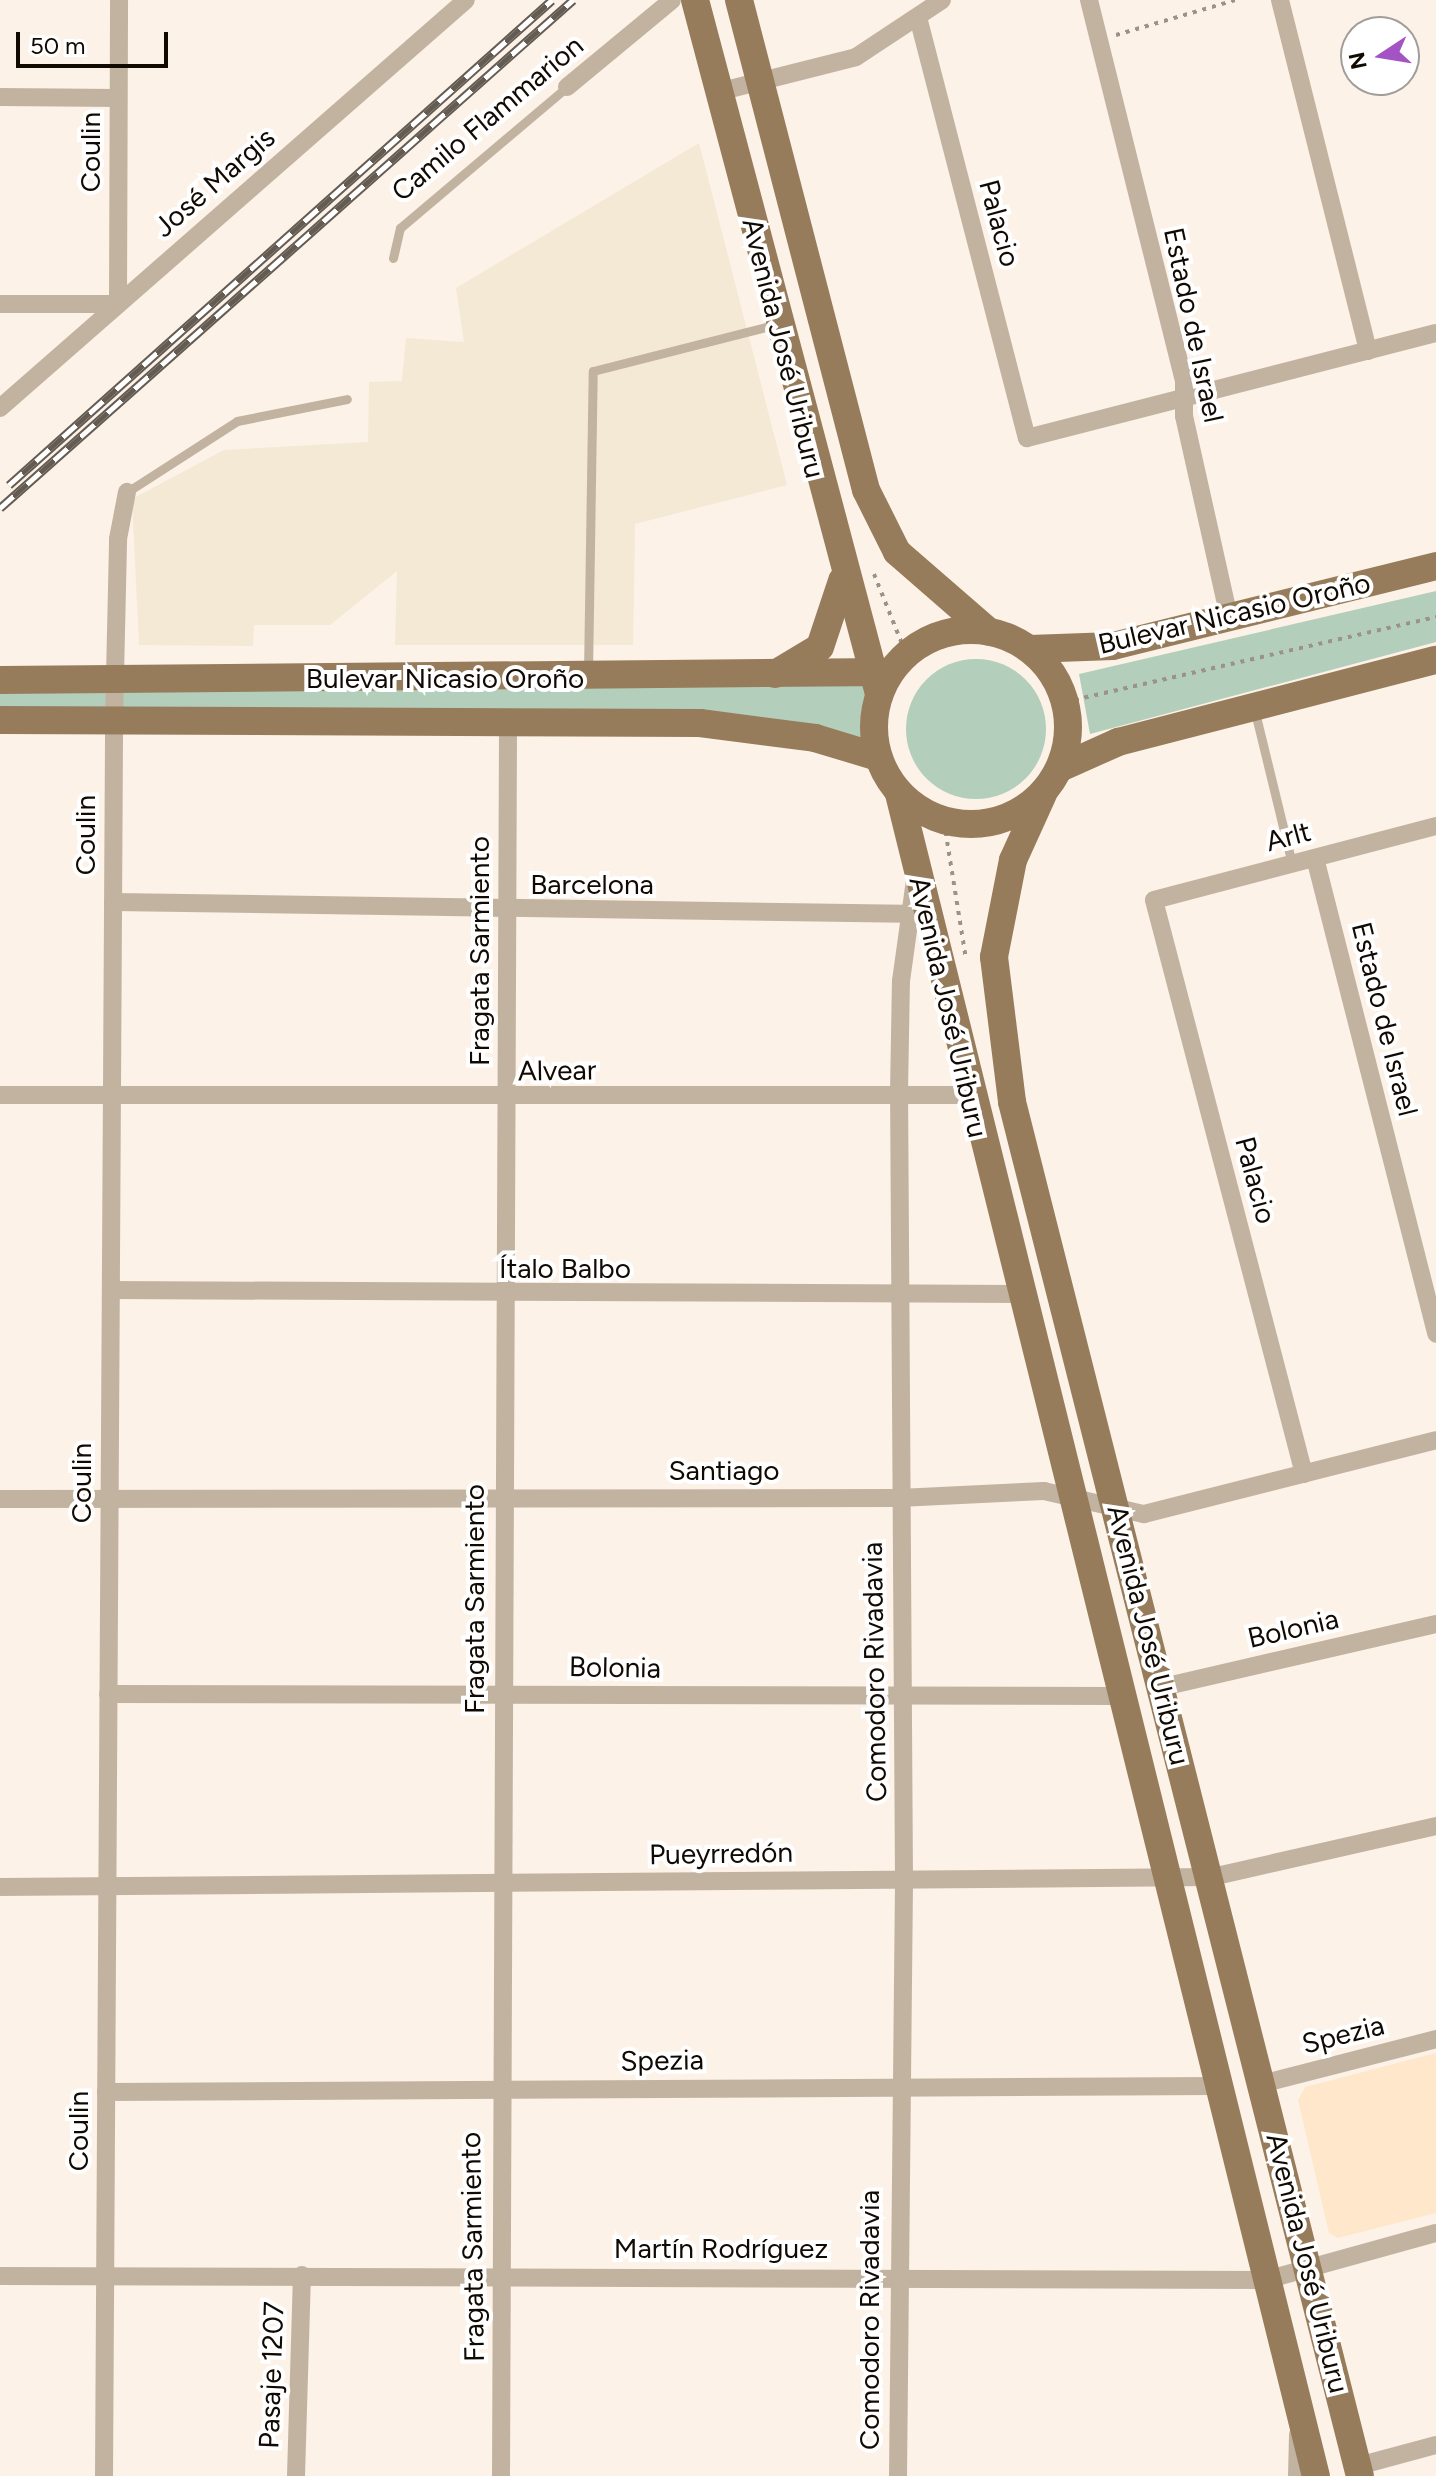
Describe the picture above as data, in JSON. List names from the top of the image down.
{
  "streets": {
    "main road": ["Avenida José Uriburu", "Bulevar Nicasio Oroño"],
    "street": [
      "Camilo Flammarion",
      "Coulin",
      "José Margis",
      "Palacio",
      "Estado de Israel",
      "Arlt",
      "Barcelona",
      "Fragata Sarmiento",
      "Alvear",
      "Ítalo Balbo",
      "Santiago",
      "Bolonia",
      "Comodoro Rivadavia",
      "Pueyrredón",
      "Spezia",
      "Martín Rodríguez",
      "Pasaje 1207"
    ]
  },
  "crossings": [
    ["Coulin", "José Margis"],
    ["Coulin", "Bulevar Nicasio Oroño"],
    ["Coulin", "Barcelona"],
    ["Coulin", "Alvear"],
    ["Coulin", "Ítalo Balbo"],
    ["Coulin", "Santiago"],
    ["Coulin", "Bolonia"],
    ["Coulin", "Pueyrredón"],
    ["Coulin", "Spezia"],
    ["Coulin", "Martín Rodríguez"],
    ["Palacio", "Estado de Israel"],
    ["Palacio", "Arlt"],
    ["Palacio", "Santiago"],
    ["Estado de Israel", "Bulevar Nicasio Oroño"],
    ["Estado de Israel", "Arlt"],
    ["Avenida José Uriburu", "Bulevar Nicasio Oroño"],
    ["Avenida José Uriburu", "Barcelona"],
    ["Avenida José Uriburu", "Alvear"],
    ["Avenida José Uriburu", "Ítalo Balbo"],
    ["Avenida José Uriburu", "Santiago"],
    ["Avenida José Uriburu", "Bolonia"],
    ["Avenida José Uriburu", "Comodoro Rivadavia"],
    ["Avenida José Uriburu", "Pueyrredón"],
    ["Avenida José Uriburu", "Spezia"],
    ["Avenida José Uriburu", "Martín Rodríguez"],
    ["Bulevar Nicasio Oroño", "Fragata Sarmiento"],
    ["Barcelona", "Fragata Sarmiento"],
    ["Barcelona", "Comodoro Rivadavia"],
    ["Fragata Sarmiento", "Alvear"],
    ["Fragata Sarmiento", "Ítalo Balbo"],
    ["Fragata Sarmiento", "Santiago"],
    ["Fragata Sarmiento", "Bolonia"],
    ["Fragata Sarmiento", "Pueyrredón"],
    ["Fragata Sarmiento", "Spezia"],
    ["Fragata Sarmiento", "Martín Rodríguez"],
    ["Alvear", "Comodoro Rivadavia"],
    ["Ítalo Balbo", "Comodoro Rivadavia"],
    ["Santiago", "Comodoro Rivadavia"],
    ["Bolonia", "Comodoro Rivadavia"],
    ["Comodoro Rivadavia", "Pueyrredón"],
    ["Comodoro Rivadavia", "Spezia"],
    ["Comodoro Rivadavia", "Martín Rodríguez"],
    ["Martín Rodríguez", "Pasaje 1207"]
  ],
  "scale_bar": "50 m",
  "north": "left"
}
